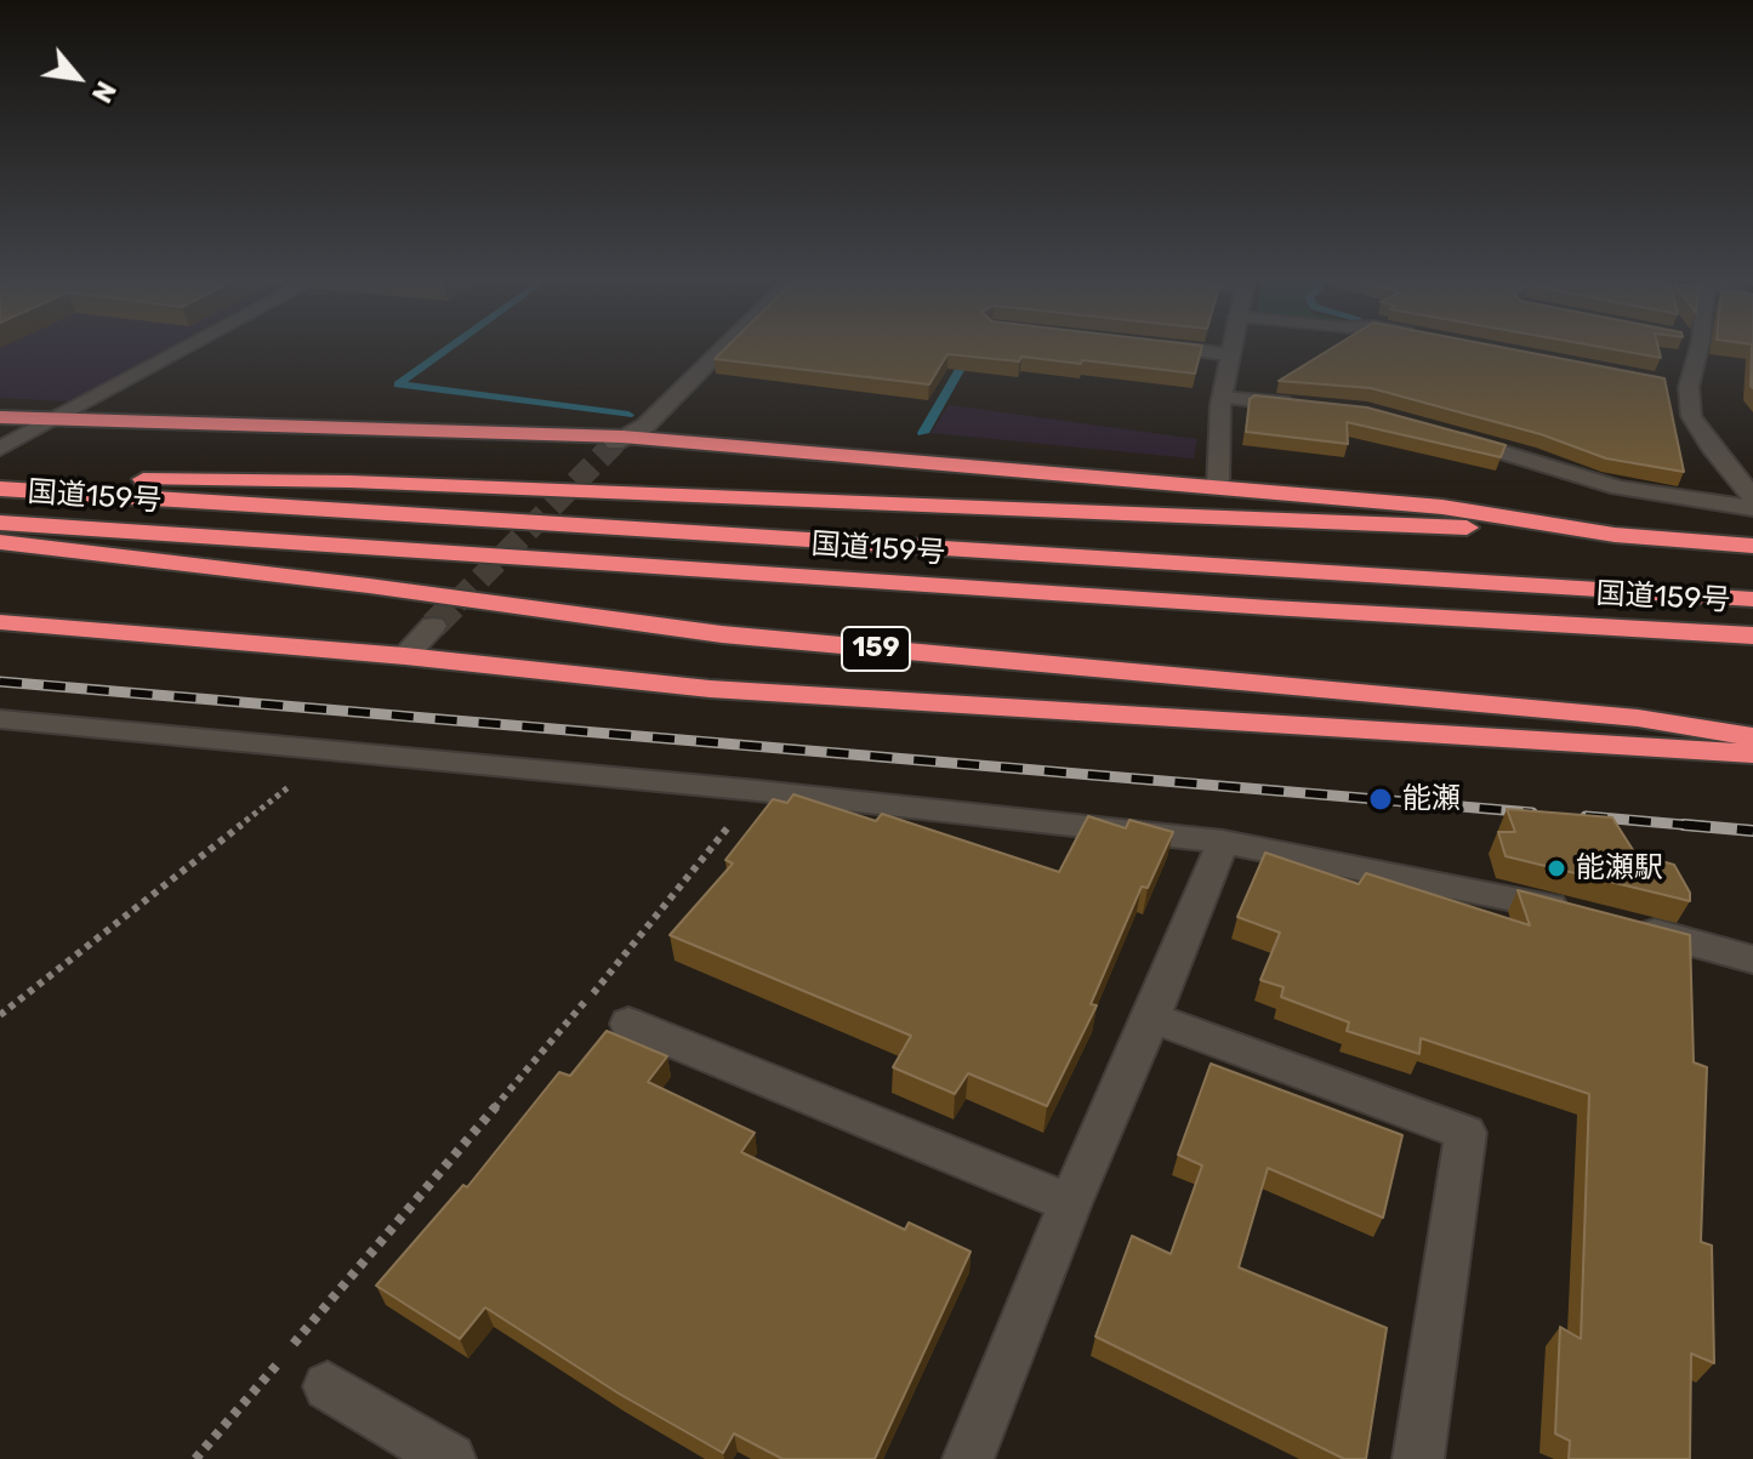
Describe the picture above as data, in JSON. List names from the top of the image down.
{
  "streets": {
    "highway": ["国道159号", "159"]
  },
  "places": ["能瀬", "能瀬駅"],
  "north": "bottom right"
}
